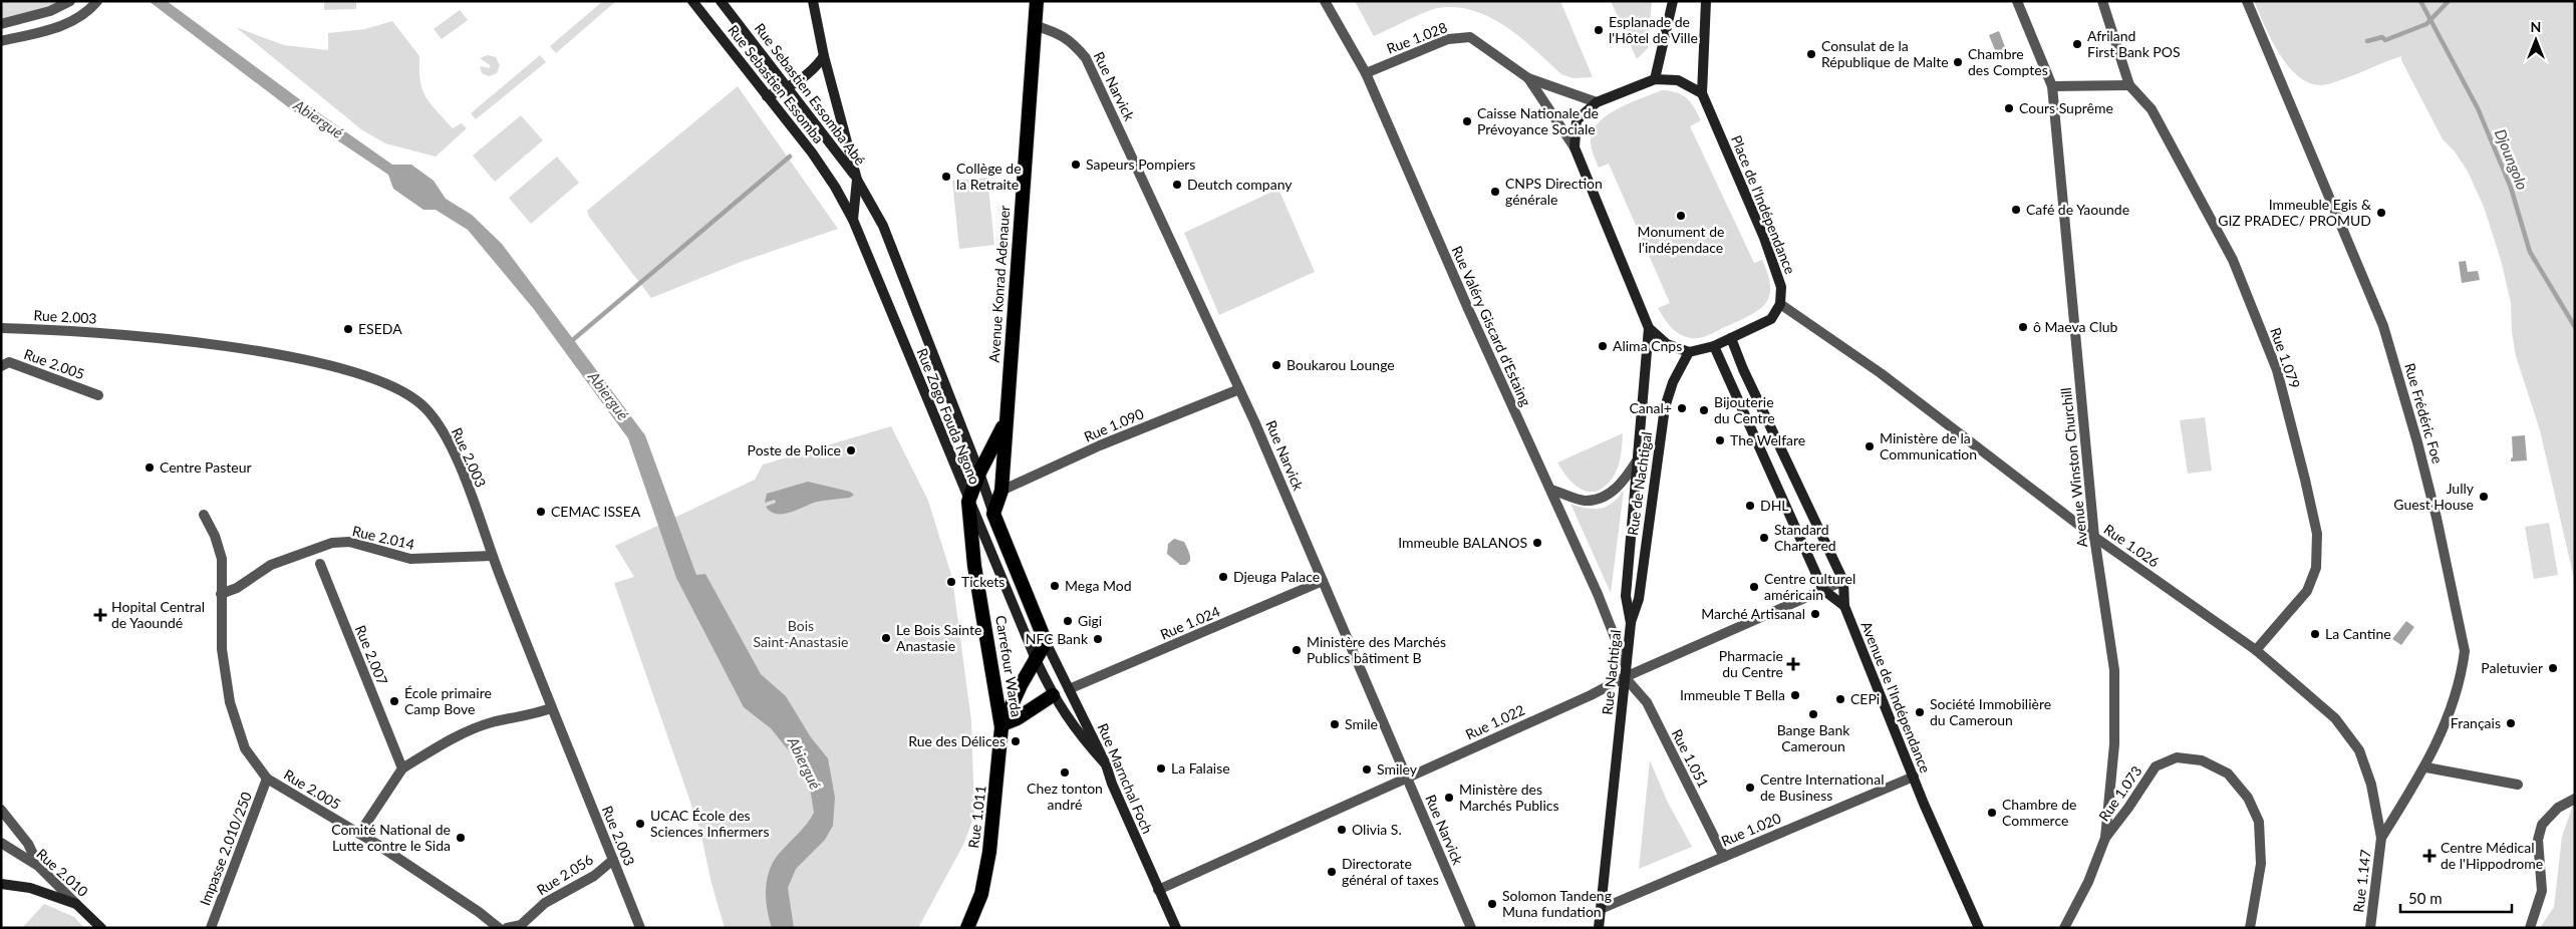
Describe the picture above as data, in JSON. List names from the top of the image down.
{
  "streets": {
    "highway": ["Avenue Konrad Adenauer", "Carrefour Warda", "Rue 1.011"],
    "main road": [
      "Rue Sebastien Essomba",
      "Rue Sebastien Essomba Abé",
      "Place de l'Indépendance",
      "Rue Zogo Fouda Ngono",
      "Rue de Nachtigal",
      "Rue Nachtigal",
      "Avenue de l'Indépendance",
      "Rue Marnchal Foch",
      "Rue 2.010"
    ],
    "street": [
      "Rue 1.028",
      "Rue Narvick",
      "Rue 2.003",
      "Rue Valéry Giscard d'Estaing",
      "Rue 1.079",
      "Rue 2.005",
      "Rue Frédéric Foe",
      "Rue 1.090",
      "Avenue Winston Churchill",
      "Rue 2.014",
      "Rue 1.026",
      "Rue 1.024",
      "Rue 2.007",
      "Rue 1.022",
      "Rue 1.051",
      "Rue 1.073",
      "Rue 1.020",
      "Impasse 2.010/250",
      "Rue 2.056",
      "Rue 1.147"
    ]
  },
  "crossings": [
    ["Rue 1.028", "Rue Valéry Giscard d'Estaing"],
    ["Rue Sebastien Essomba", "Rue Zogo Fouda Ngono"],
    ["Rue Narvick", "Avenue Konrad Adenauer"],
    ["Rue Narvick", "Rue 1.090"],
    ["Rue Narvick", "Rue 1.024"],
    ["Rue Narvick", "Rue 1.022"],
    ["Rue Sebastien Essomba Abé", "Rue Zogo Fouda Ngono"],
    ["Place de l'Indépendance", "Rue 1.026"],
    ["Avenue Konrad Adenauer", "Rue Zogo Fouda Ngono"],
    ["Avenue Konrad Adenauer", "Rue 1.090"],
    ["Avenue Konrad Adenauer", "Carrefour Warda"],
    ["Rue 2.003", "Rue 2.014"],
    ["Rue 2.003", "Rue 2.056"],
    ["Rue Valéry Giscard d'Estaing", "Rue Nachtigal"],
    ["Rue 1.079", "Rue 1.026"],
    ["Rue 2.005", "Rue 2.014"],
    ["Rue 2.005", "Impasse 2.010/250"],
    ["Rue Frédéric Foe", "Rue 1.026"],
    ["Rue Frédéric Foe", "Rue 1.147"],
    ["Rue Zogo Fouda Ngono", "Carrefour Warda"],
    ["Rue Zogo Fouda Ngono", "Rue Marnchal Foch"],
    ["Avenue Winston Churchill", "Rue 1.026"],
    ["Avenue Winston Churchill", "Rue 1.073"],
    ["Rue de Nachtigal", "Rue Nachtigal"],
    ["Rue 1.026", "Rue 1.147"],
    ["Rue 1.024", "Rue Marnchal Foch"],
    ["Carrefour Warda", "Rue Marnchal Foch"],
    ["Carrefour Warda", "Rue 1.011"],
    ["Rue Nachtigal", "Rue 1.022"],
    ["Rue Nachtigal", "Rue 1.051"],
    ["Rue Nachtigal", "Rue 1.020"],
    ["Avenue de l'Indépendance", "Rue 1.022"],
    ["Avenue de l'Indépendance", "Rue 1.020"],
    ["Rue 1.022", "Rue 1.051"],
    ["Rue 1.022", "Rue Marnchal Foch"],
    ["Rue 1.051", "Rue 1.020"]
  ],
  "water": ["Abiergué", "Djoungolo"],
  "parks": ["Bois Saint-Anastasie"],
  "places": {
    "other": [
      "Esplanade de l'Hôtel de Ville",
      "Afriland First Bank POS",
      "Consulat de la République de Malte",
      "Chambre des Comptes",
      "Cours Suprême",
      "Caisse Nationale de Prévoyance Sociale",
      "Sapeurs Pompiers",
      "Collège de la Retraite",
      "Deutch company",
      "CNPS Direction générale",
      "Café de Yaounde",
      "Immeuble Egis & GIZ PRADEC/ PROMUD",
      "Monument de l'indépendace",
      "ô Maeva Club",
      "ESEDA",
      "Alima Cnps",
      "Boukarou Lounge",
      "Canal+",
      "Bijouterie du Centre",
      "The Welfare",
      "Ministère de la Communication",
      "Poste de Police",
      "Centre Pasteur",
      "Jully Guest House",
      "DHL",
      "CEMAC ISSEA",
      "Standard Chartered",
      "Immeuble BALANOS",
      "Djeuga Palace",
      "Tickets",
      "Mega Mod",
      "Centre culturel américain",
      "Marché Artisanal",
      "Gigi",
      "La Cantine",
      "Le Bois Sainte Anastasie",
      "NFC Bank",
      "Ministère des Marchés Publics bâtiment B",
      "Paletuvier",
      "Immeuble T Bella",
      "CEPi",
      "École primaire Camp Bove",
      "Société Immobilière du Cameroun",
      "Bange Bank Cameroun",
      "Français",
      "Smile",
      "Rue des Délices",
      "La Falaise",
      "Smiley",
      "Chez tonton andré",
      "Centre International de Business",
      "Ministère des Marchés Publics",
      "Chambre de Commerce",
      "UCAC École des Sciences Infiermers",
      "Olivia S.",
      "Comité National de Lutte contre le Sida",
      "Directorate général of taxes",
      "Solomon Tandeng Muna fundation"
    ],
    "health": ["Hopital Central de Yaoundé", "Pharmacie du Centre", "Centre Médical de l'Hippodrome"]
  },
  "scale_bar": "50 m",
  "north": "top"
}
